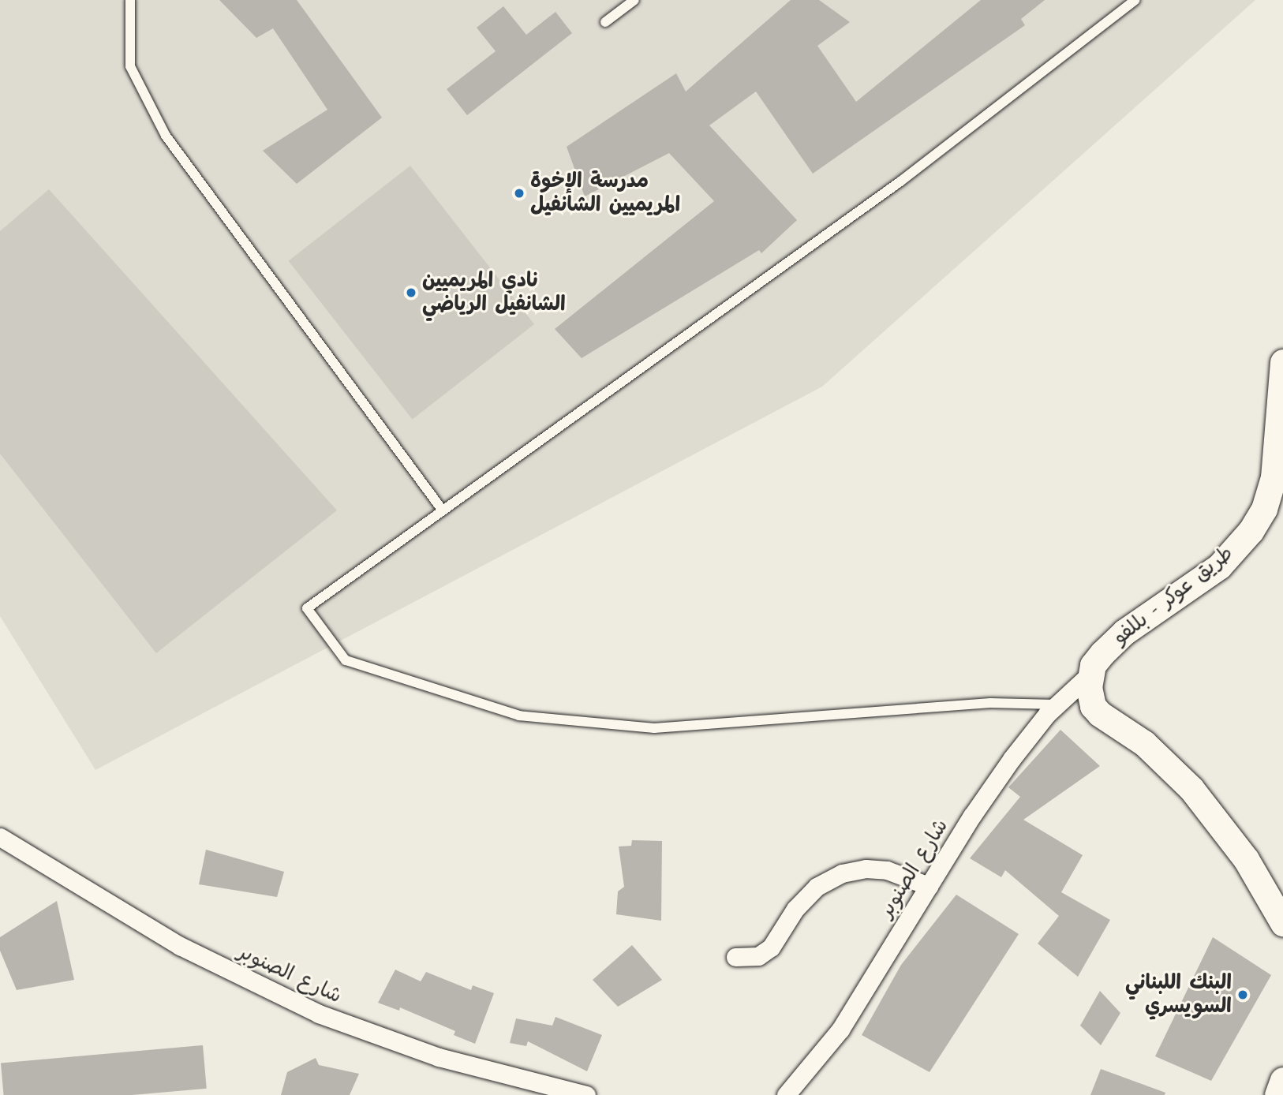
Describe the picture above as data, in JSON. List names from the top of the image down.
{
  "streets": {
    "street": ["طريق عوكر - بللفو", "شارع الصنوبر"]
  },
  "crossings": [
    ["طريق عوكر - بللفو", "شارع الصنوبر"]
  ],
  "places": ["مدرسة الإخوة المريميين الشانفيل", "نادي المريميين الشانفيل الرياضي", "البنك اللبناني السويسري"]
}
